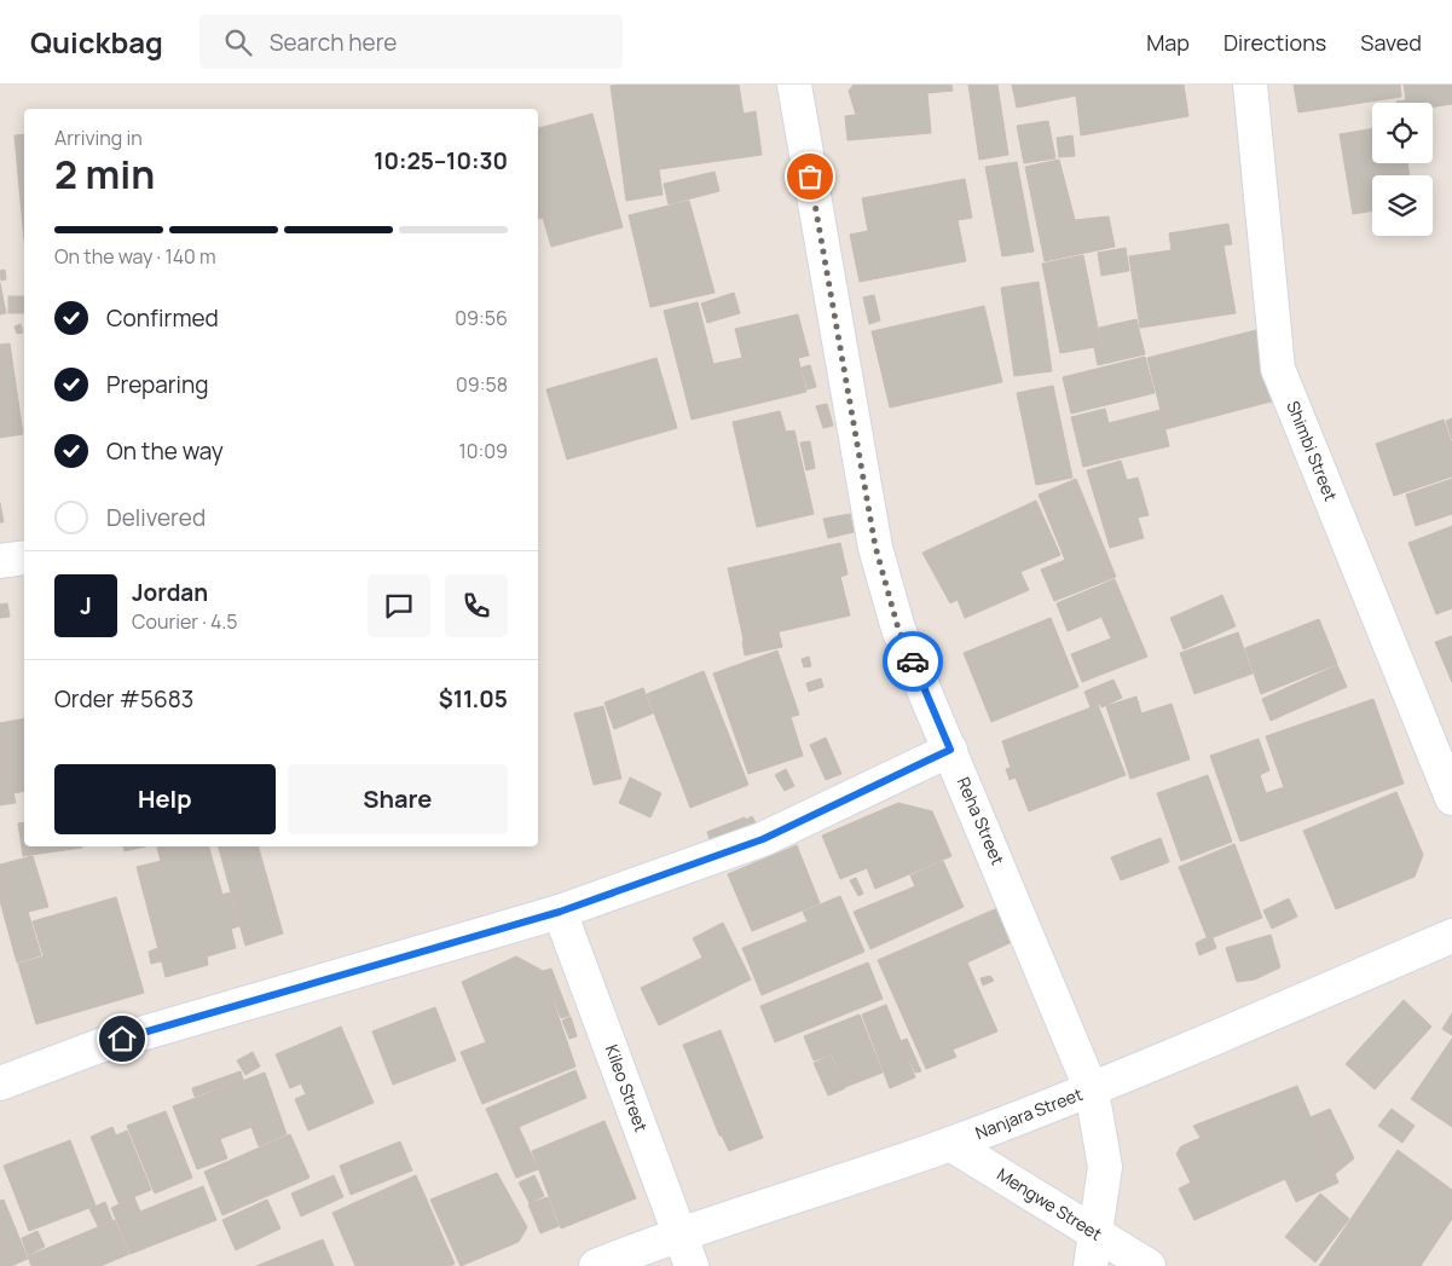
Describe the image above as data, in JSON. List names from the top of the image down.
{
  "streets": {
    "street": [
      "Shimbi Street",
      "Reha Street",
      "Kileo Street",
      "Nanjara Street",
      "Mengwe Street"
    ]
  },
  "crossings": [
    ["Reha Street", "Nanjara Street"],
    ["Reha Street", "Mengwe Street"],
    ["Kileo Street", "Nanjara Street"],
    ["Nanjara Street", "Mengwe Street"]
  ],
  "page": {
    "header": "Quickbag",
    "search": "Search here",
    "nav": ["Map", "Directions", "Saved"],
    "heading": ["2 min", "Arriving in", "10:25–10:30"],
    "panel": [
      "Jordan",
      "Courier · 4.5",
      "Order #5683",
      "$11.05"
    ],
    "bar": "On the way · 140 m",
    "list": [
      ["Confirmed", "09:56"],
      ["Preparing", "09:58"],
      ["On the way", "10:09"],
      "Delivered"
    ],
    "round": "J",
    "buttons": ["Help", "Share"]
  }
}
